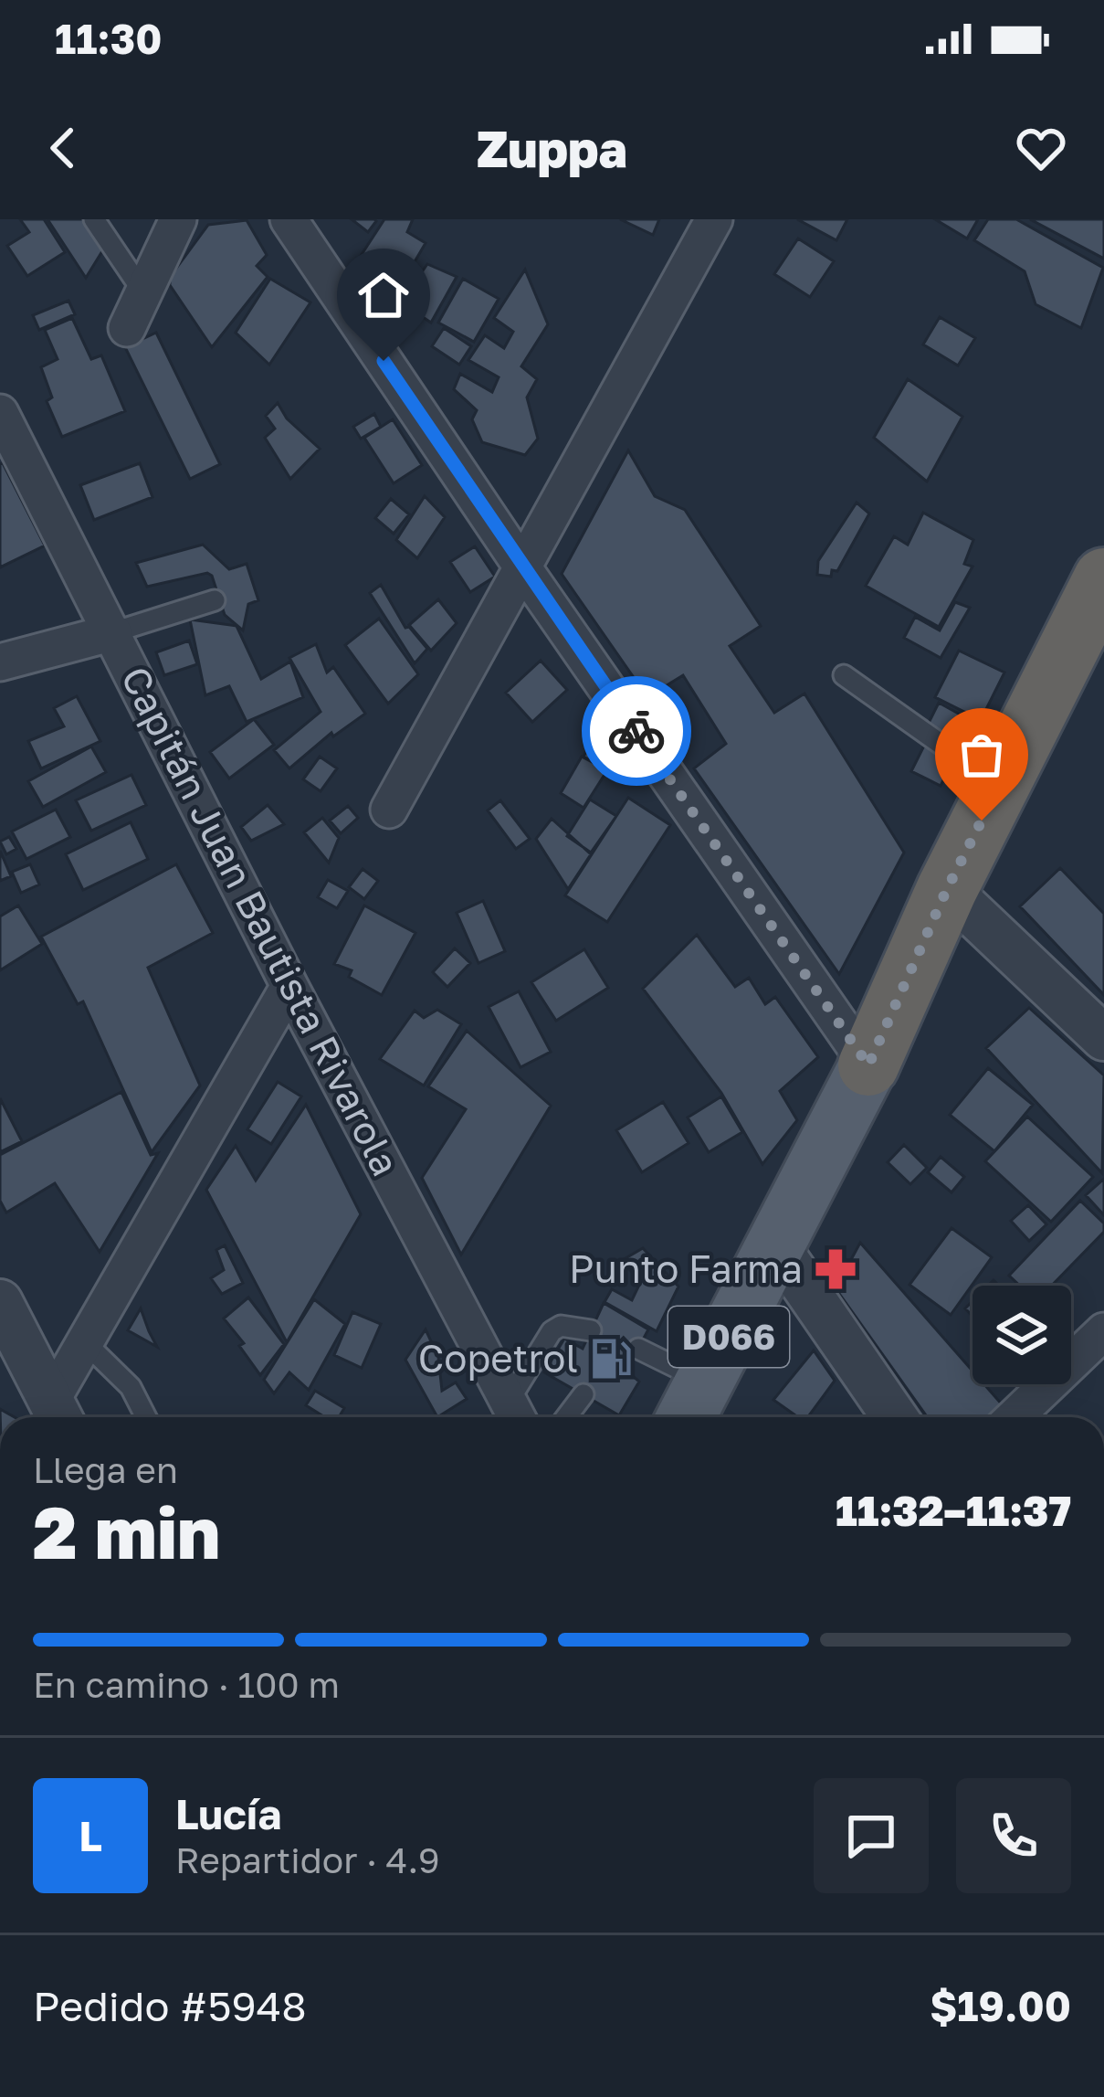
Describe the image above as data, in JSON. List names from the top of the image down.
{
  "streets": {
    "highway": ["D066"],
    "street": ["Capitán Juan Bautista Rivarola"]
  },
  "places": {
    "pharmacy": ["Punto Farma"],
    "fuel station": ["Copetrol"]
  },
  "page": {
    "status": "11:30",
    "header": "Zuppa",
    "heading": ["2 min", "Llega en", "11:32–11:37"],
    "panel": [
      "Lucía",
      "Repartidor · 4.9",
      "Pedido #5948",
      "$19.00"
    ],
    "bar": "En camino · 100 m",
    "round": "L"
  }
}
